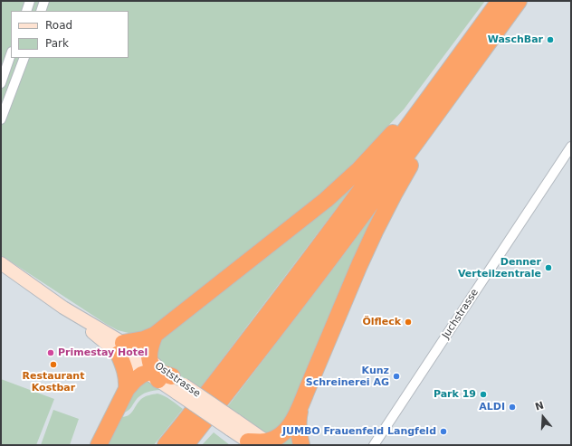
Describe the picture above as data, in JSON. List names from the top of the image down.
{
  "streets": {
    "main road": ["Oststrasse"],
    "street": ["Juchstrasse"]
  },
  "places": [
    "WaschBar",
    "Denner Verteilzentrale",
    "Ölfleck",
    "Primestay Hotel",
    "Restaurant Kostbar",
    "Kunz Schreinerei AG",
    "Park 19",
    "ALDI",
    "JUMBO Frauenfeld Langfeld"
  ],
  "legend": ["Road", "Park"],
  "north": "top"
}
